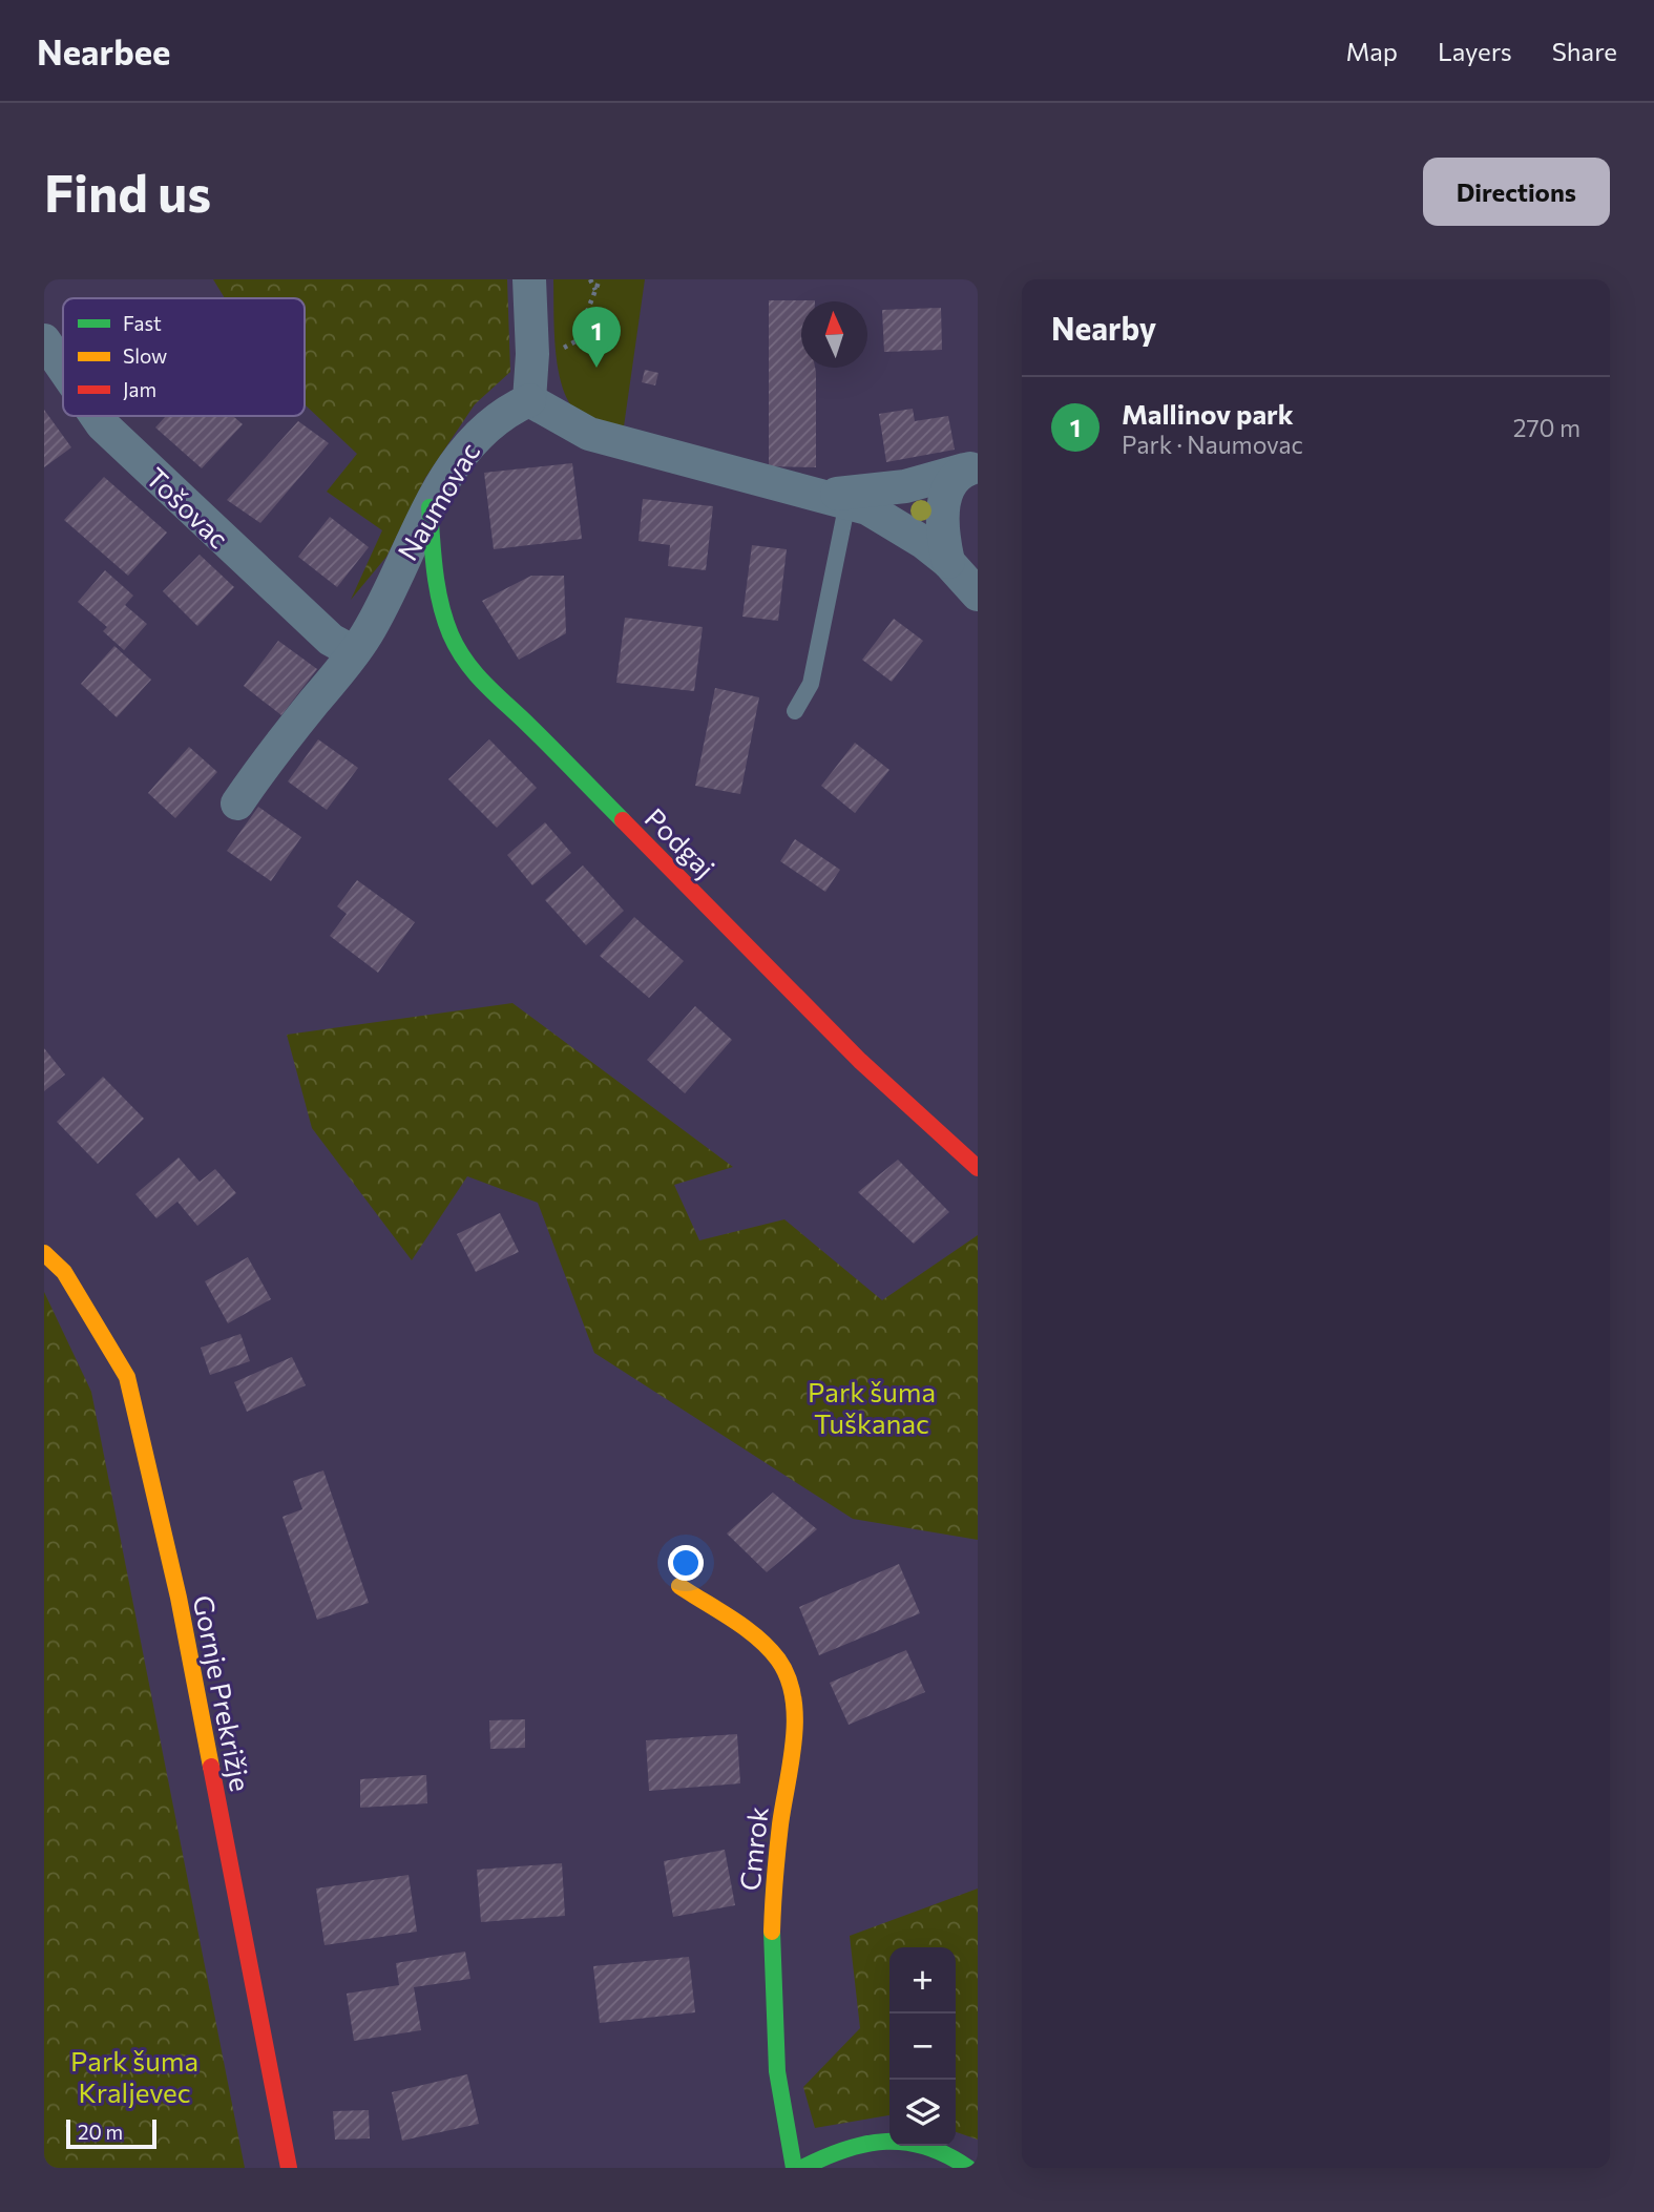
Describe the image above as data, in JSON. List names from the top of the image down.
{
  "streets": {
    "street": [
      "Naumovac",
      "Tošovac",
      "Podgaj",
      "Gornje Prekrižje",
      "Cmrok"
    ]
  },
  "crossings": [
    ["Naumovac", "Tošovac"],
    ["Naumovac", "Podgaj"]
  ],
  "parks": ["Park šuma Tuškanac", "Park šuma Kraljevec"],
  "legend": ["Fast", "Slow", "Jam"],
  "scale_bar": "20 m",
  "north": "top",
  "page": {
    "header": "Nearbee",
    "nav": ["Map", "Layers", "Share"],
    "buttons": "Directions",
    "title": "Find us",
    "heading": "Nearby",
    "pins": "1",
    "list": [
      {
        "mark": "1",
        "name": "Mallinov park",
        "note": "Park · Naumovac",
        "value": "270 m"
      }
    ],
    "map_buttons": ["+", "−"],
    "scale": "20 m"
  }
}
